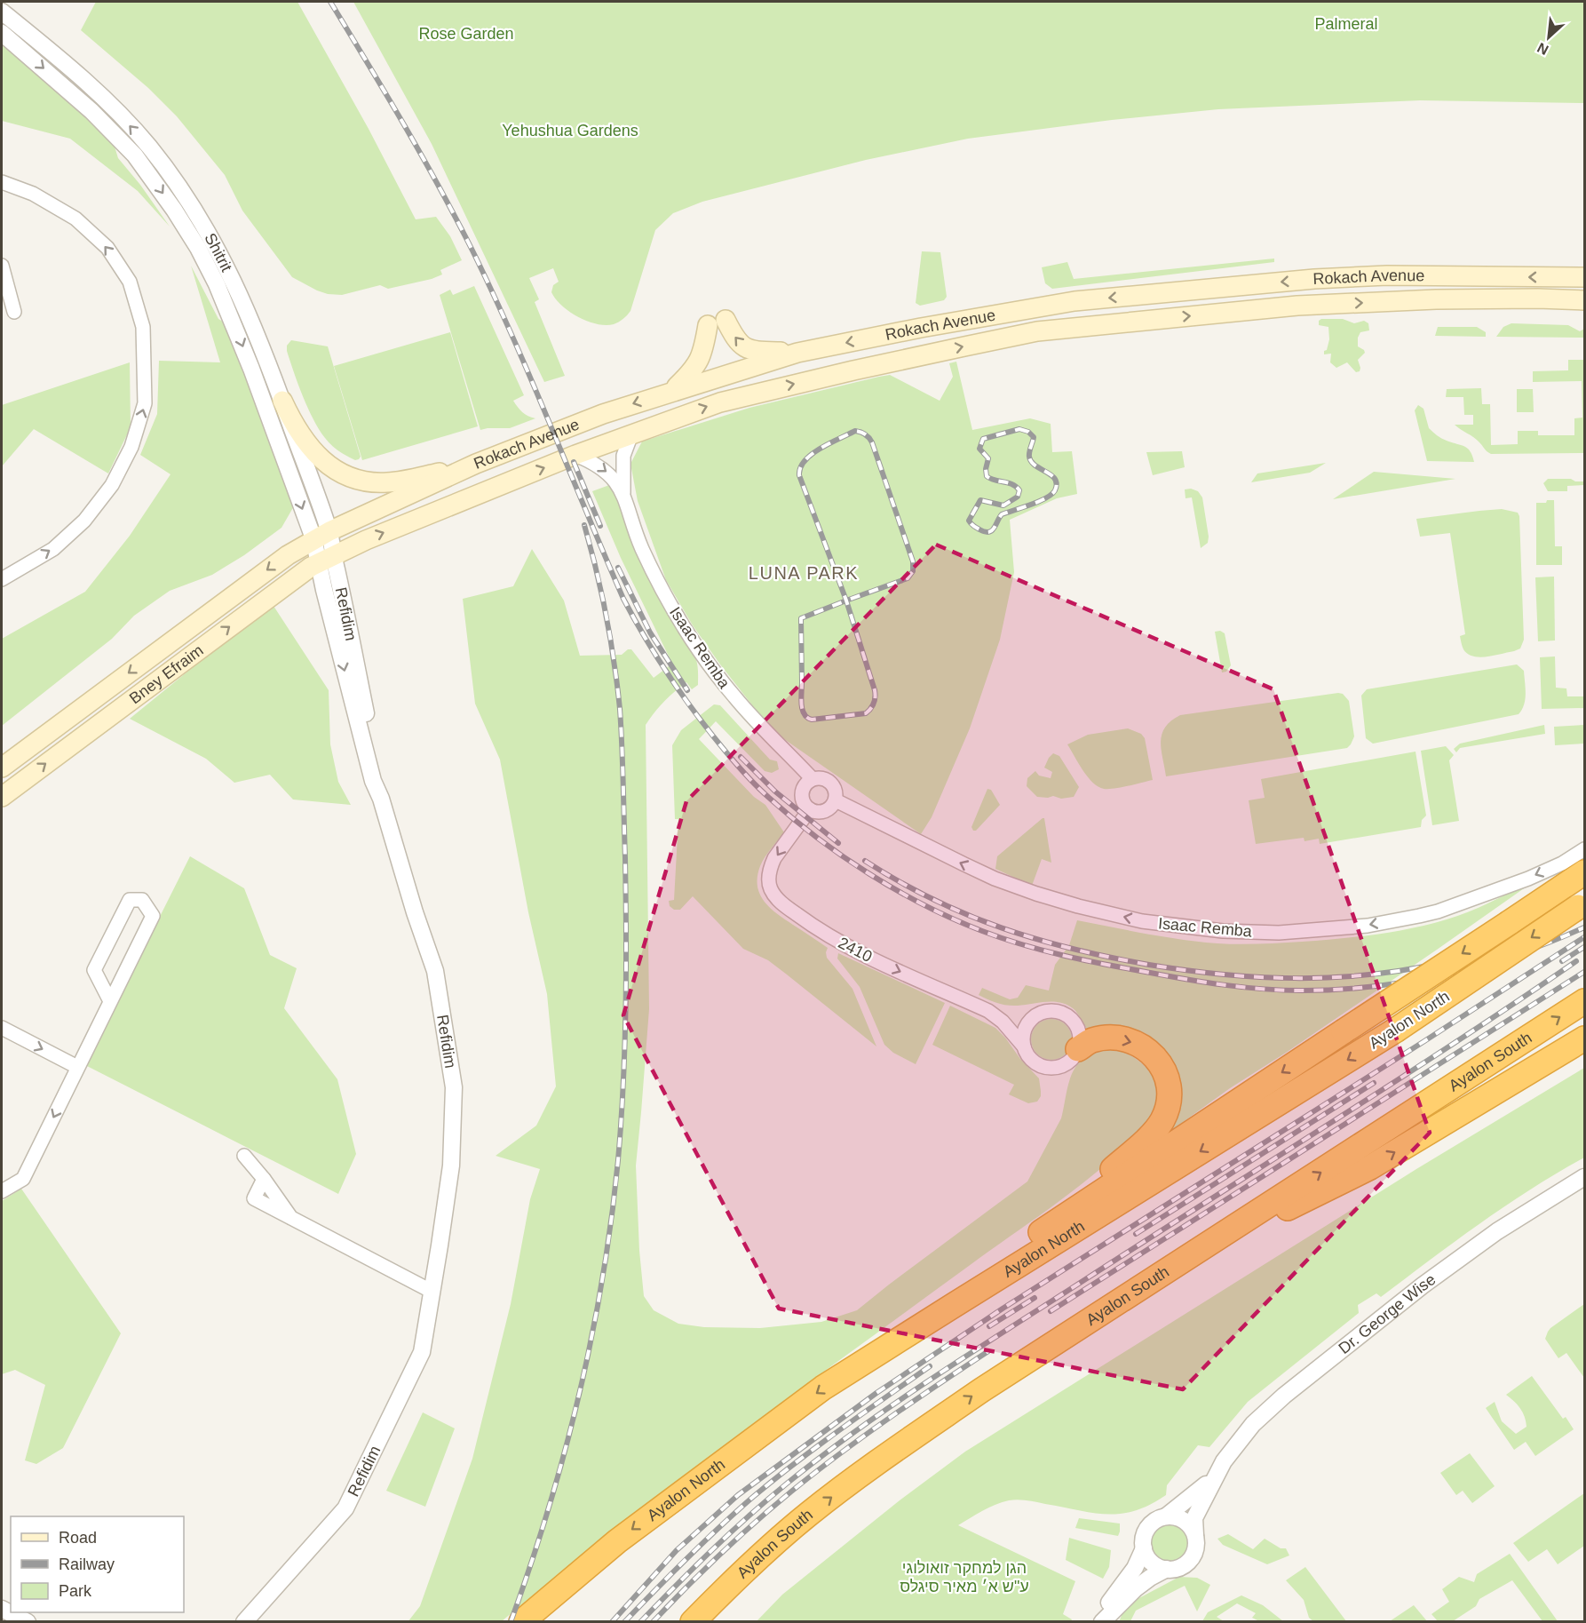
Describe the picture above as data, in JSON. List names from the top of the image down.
{
  "streets": {
    "highway": ["Ayalon North", "Ayalon South"],
    "main road": ["Rokach Avenue", "Bney Efraim"],
    "street": [
      "Shitrit",
      "Refidim",
      "Isaac Remba",
      "2410",
      "Dr. George Wise"
    ]
  },
  "crossings": [
    ["Shitrit", "Rokach Avenue"],
    ["Shitrit", "Refidim"],
    ["Shitrit", "Bney Efraim"],
    ["Rokach Avenue", "Refidim"],
    ["Rokach Avenue", "Isaac Remba"],
    ["Rokach Avenue", "Bney Efraim"],
    ["Refidim", "Bney Efraim"],
    ["Isaac Remba", "2410"]
  ],
  "one_way": ["Isaac Remba", "2410"],
  "districts": ["LUNA PARK"],
  "parks": [
    "Palmeral",
    "Rose Garden",
    "Yehushua Gardens",
    "הגן למחקר זואולוגי ע\"ש א׳ מאיר סיגלס"
  ],
  "legend": ["Road", "Railway", "Park"],
  "north": "bottom left"
}
